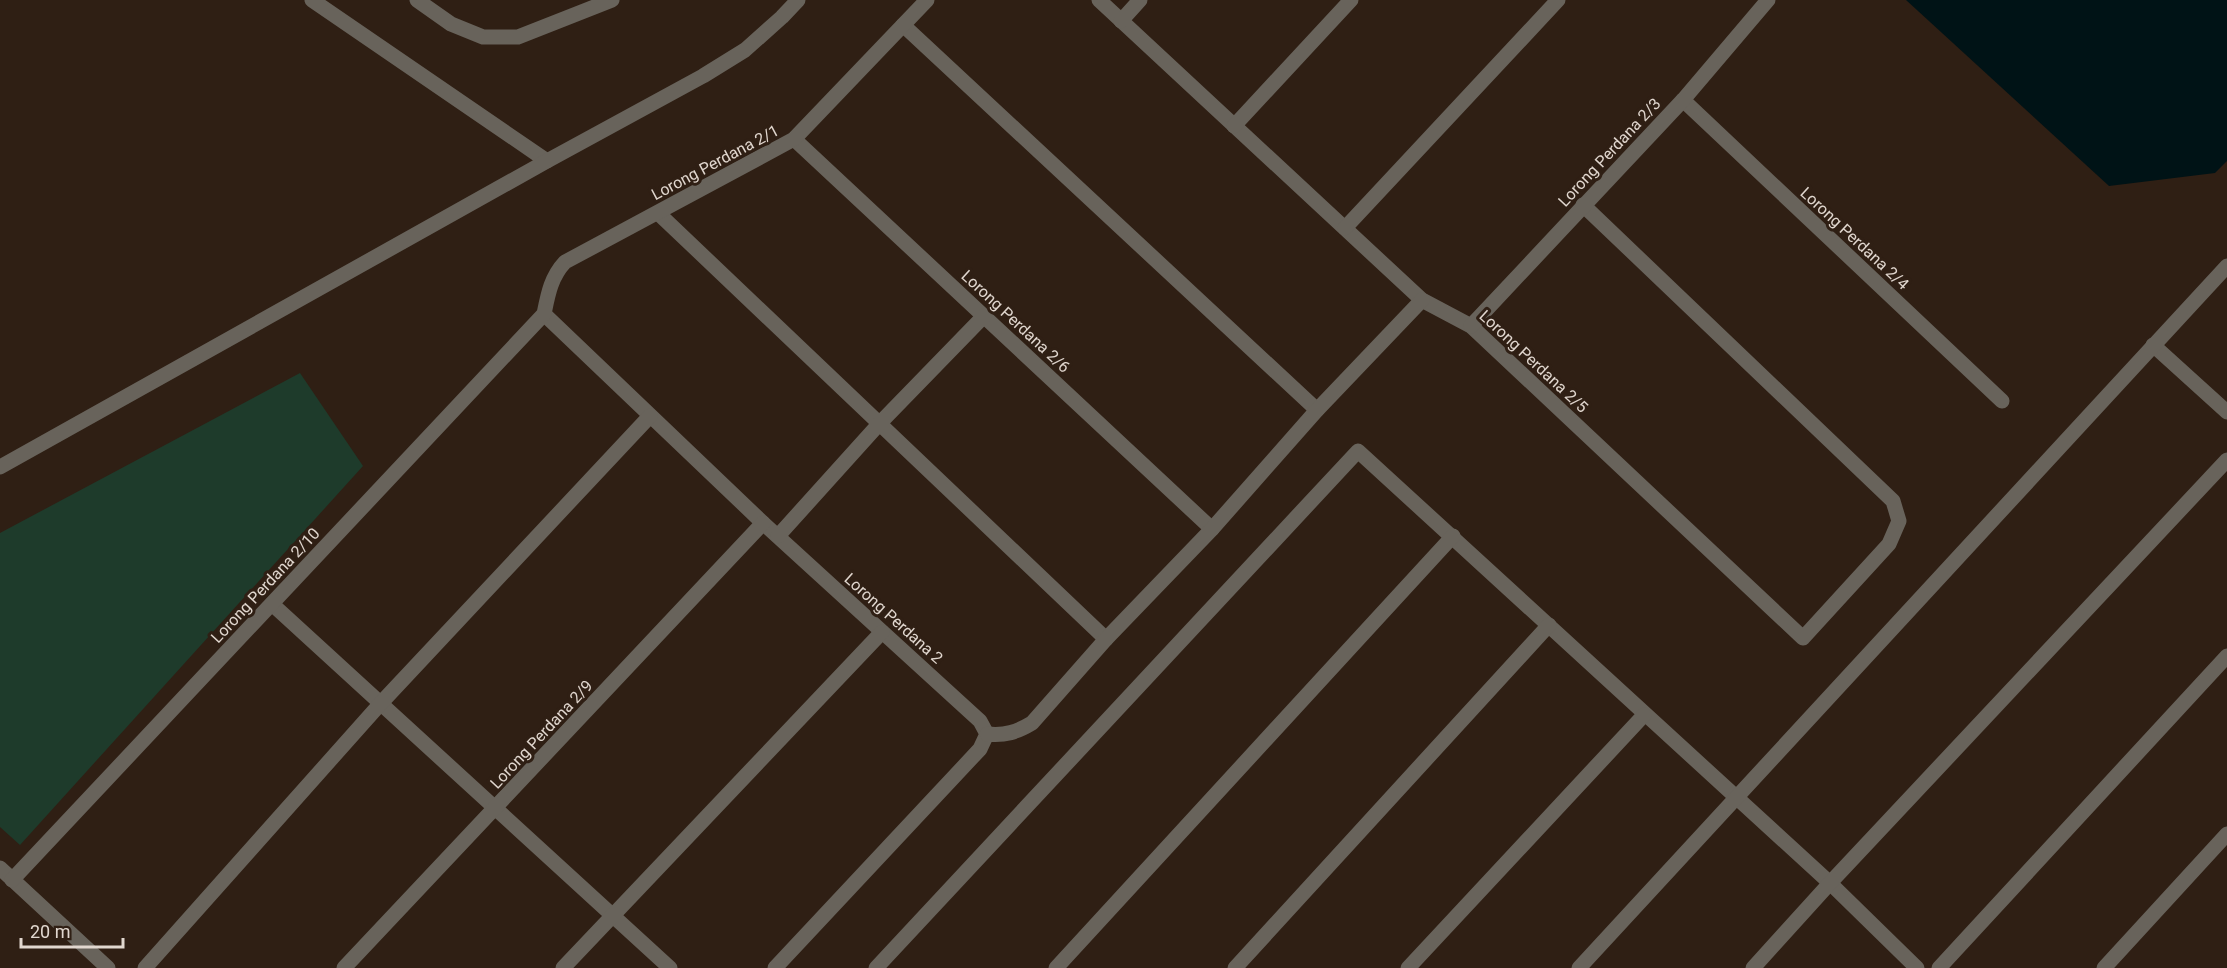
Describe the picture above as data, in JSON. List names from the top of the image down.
{
  "streets": {
    "street": [
      "Lorong Perdana 2/3",
      "Lorong Perdana 2/1",
      "Lorong Perdana 2/4",
      "Lorong Perdana 2/6",
      "Lorong Perdana 2/5",
      "Lorong Perdana 2/10",
      "Lorong Perdana 2",
      "Lorong Perdana 2/9"
    ]
  },
  "crossings": [
    ["Lorong Perdana 2/3", "Lorong Perdana 2/4"],
    ["Lorong Perdana 2/3", "Lorong Perdana 2/5"],
    ["Lorong Perdana 2/1", "Lorong Perdana 2/6"],
    ["Lorong Perdana 2/1", "Lorong Perdana 2/10"],
    ["Lorong Perdana 2/1", "Lorong Perdana 2"],
    ["Lorong Perdana 2/10", "Lorong Perdana 2"],
    ["Lorong Perdana 2", "Lorong Perdana 2/9"]
  ],
  "scale_bar": "20 m"
}
